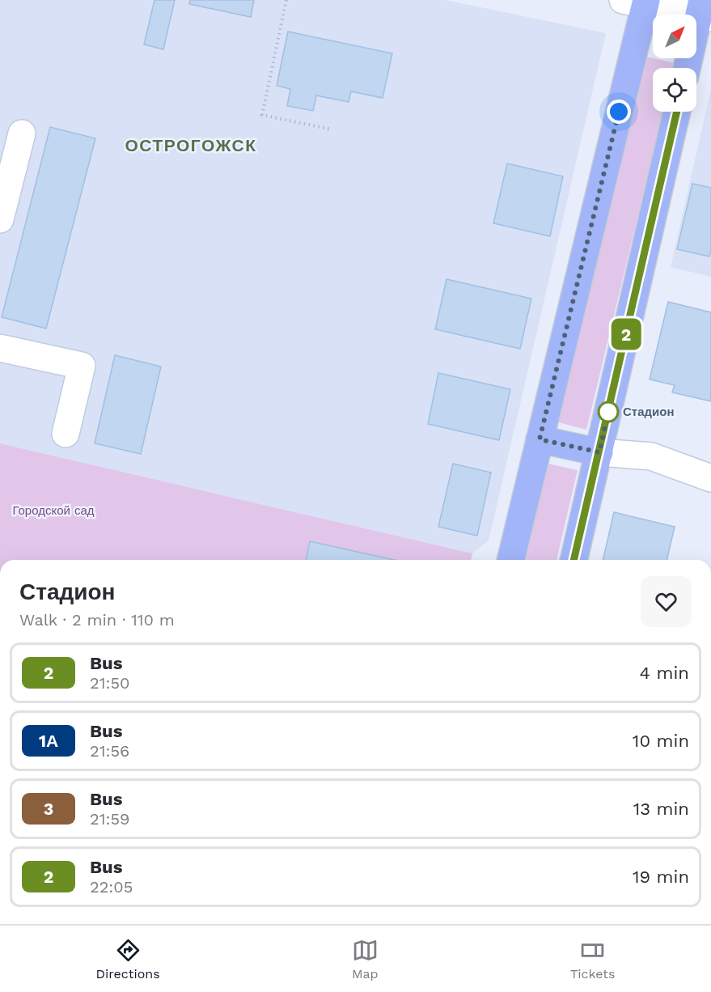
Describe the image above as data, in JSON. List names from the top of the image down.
{
  "districts": ["ОСТРОГОЖСК"],
  "parks": ["Городской сад"],
  "places": ["Стадион"],
  "lines": ["bus line 2"],
  "north": "top right",
  "page": {
    "on_map": "2",
    "heading": ["Стадион", "Walk · 2 min · 110 m"],
    "list": [
      {
        "mark": "2",
        "name": "Bus",
        "note": "21:50",
        "value": "4 min"
      },
      {
        "mark": "1А",
        "name": "Bus",
        "note": "21:56",
        "value": "10 min"
      },
      {
        "mark": "3",
        "name": "Bus",
        "note": "21:59",
        "value": "13 min"
      },
      {
        "mark": "2",
        "name": "Bus",
        "note": "22:05",
        "value": "19 min"
      }
    ],
    "tabs": ["Directions", "Map", "Tickets"]
  }
}
